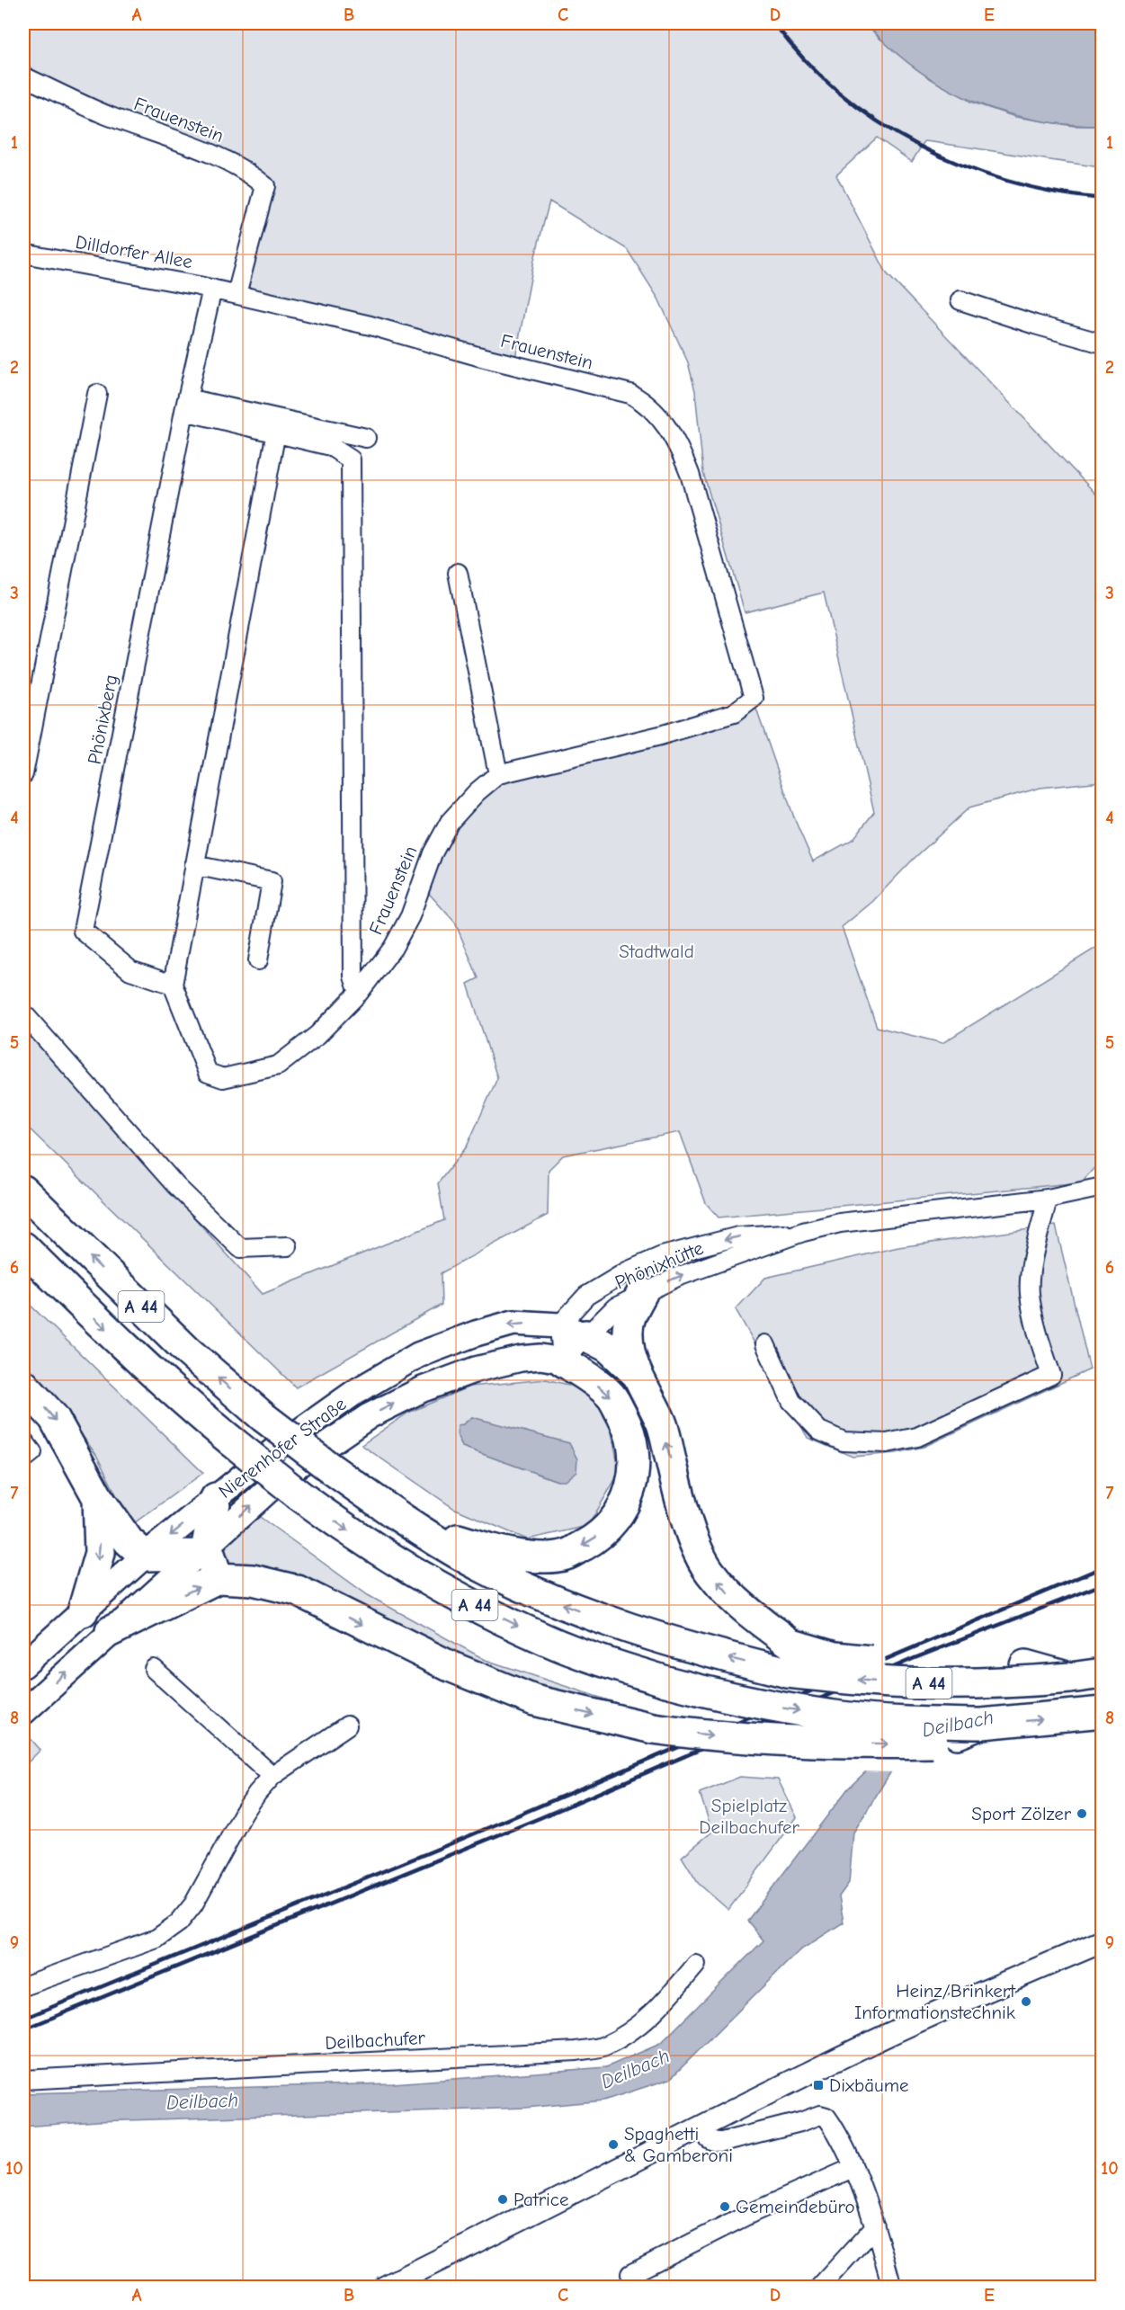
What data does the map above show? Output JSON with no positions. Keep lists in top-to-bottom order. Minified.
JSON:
{"streets":{"highway":["A 44"],"main road":["Nierenhofer Straße"],"street":["Frauenstein","Dilldorfer Allee","Phönixberg","Phönixhütte","Deilbachufer"]},"crossings":[["Frauenstein","Dilldorfer Allee"],["Frauenstein","Phönixberg"],["Dilldorfer Allee","Phönixberg"],["Phönixhütte","Nierenhofer Straße"]],"water":["Deilbach"],"parks":["Stadtwald","Spielplatz Deilbachufer"],"places":{"other":["Sport Zölzer","Heinz/Brinkert Informationstechnik","Spaghetti & Gamberoni","Patrice","Gemeindebüro"],"transit":["Dixbäume"]},"grid":{"columns":["A","B","C","D","E"],"rows":["1","2","3","4","5","6","7","8","9","10"]}}
